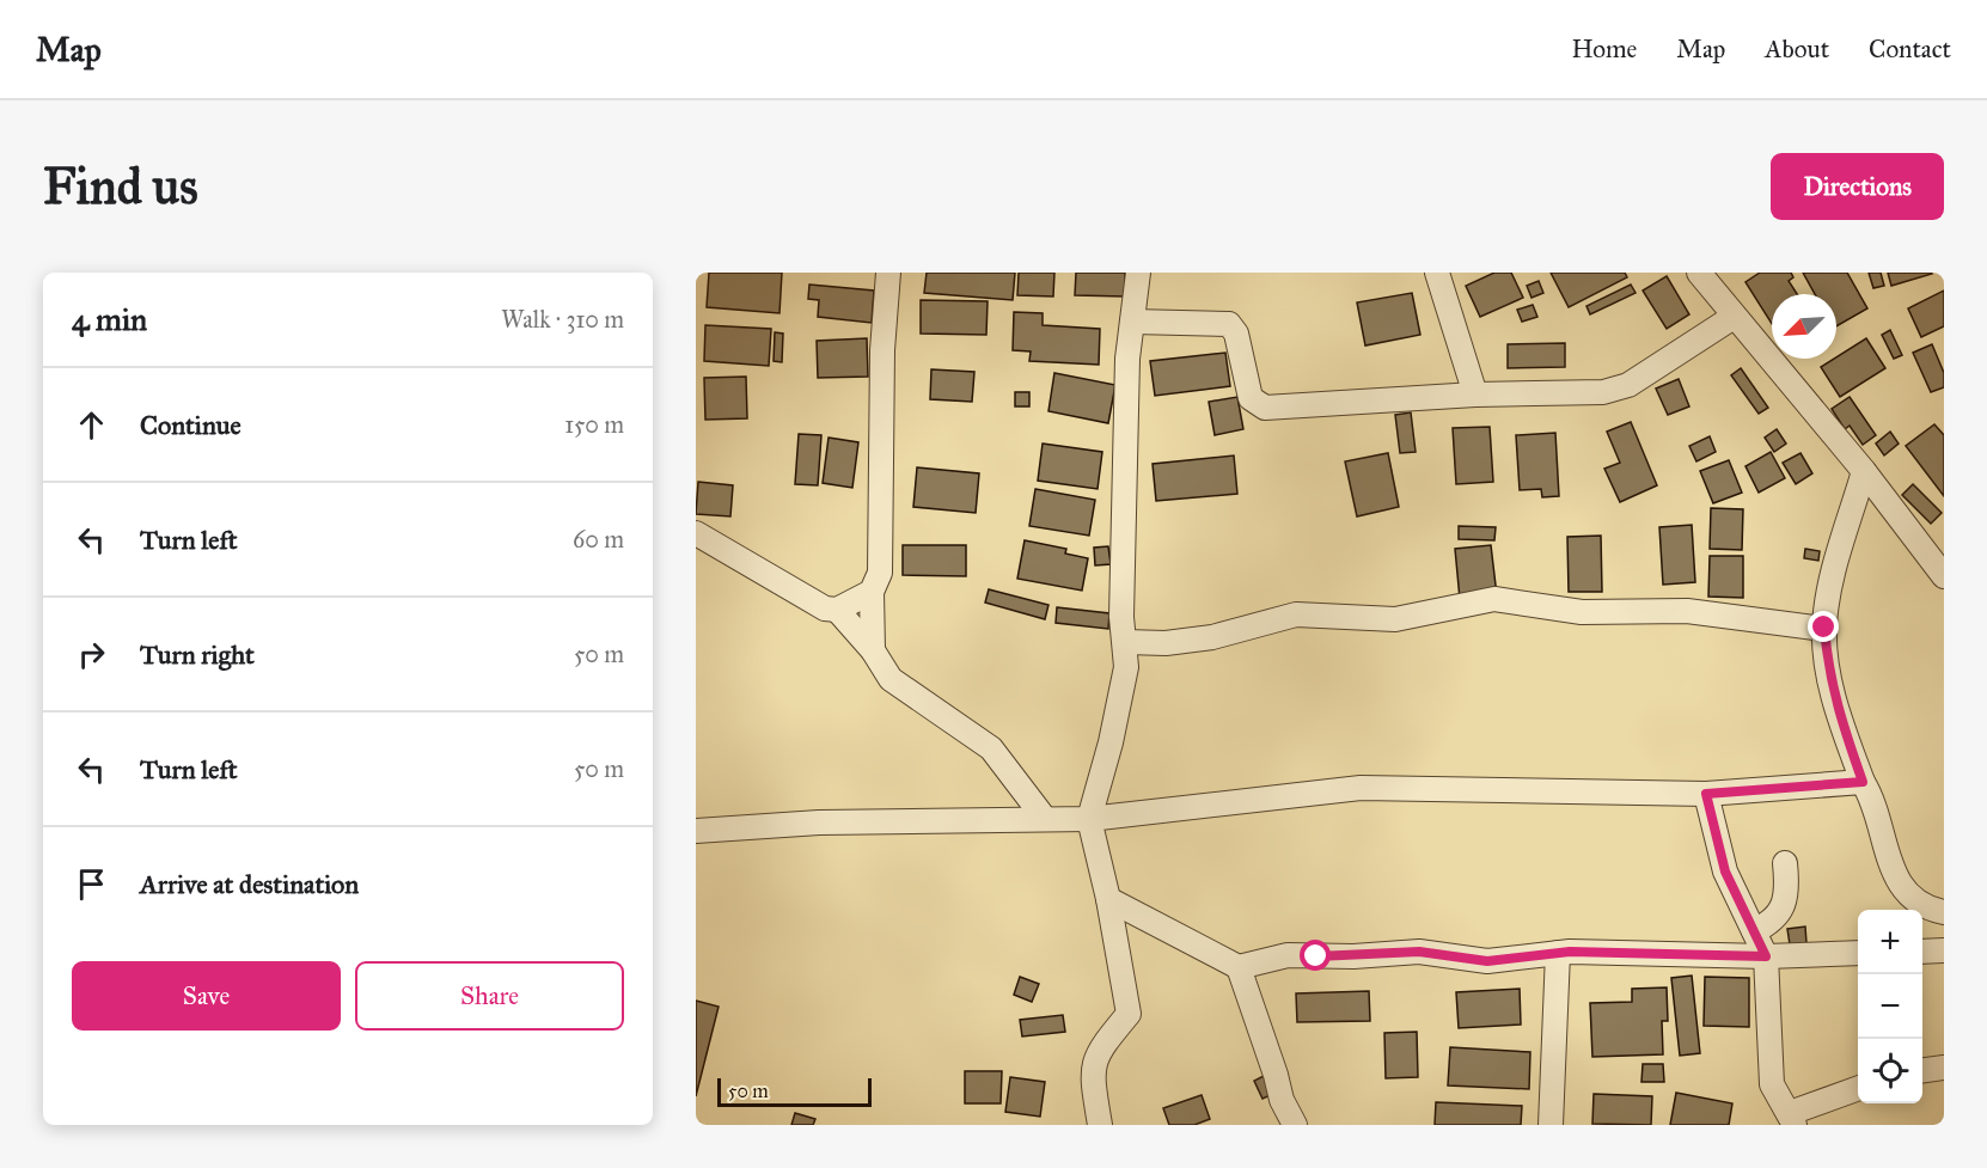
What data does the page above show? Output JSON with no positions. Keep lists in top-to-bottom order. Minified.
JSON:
{"scale_bar":"50 m","north":"bottom left","page":{"header":"Map","nav":["Home","Map","About","Contact"],"buttons":["Directions",["Save","Share"]],"title":"Find us","heading":["4 min","Walk · 310 m"],"list":[["Continue","150 m"],["Turn left","60 m"],["Turn right","50 m"],["Turn left","50 m"],"Arrive at destination"],"map_buttons":["+","−"],"scale":"50 m"}}
